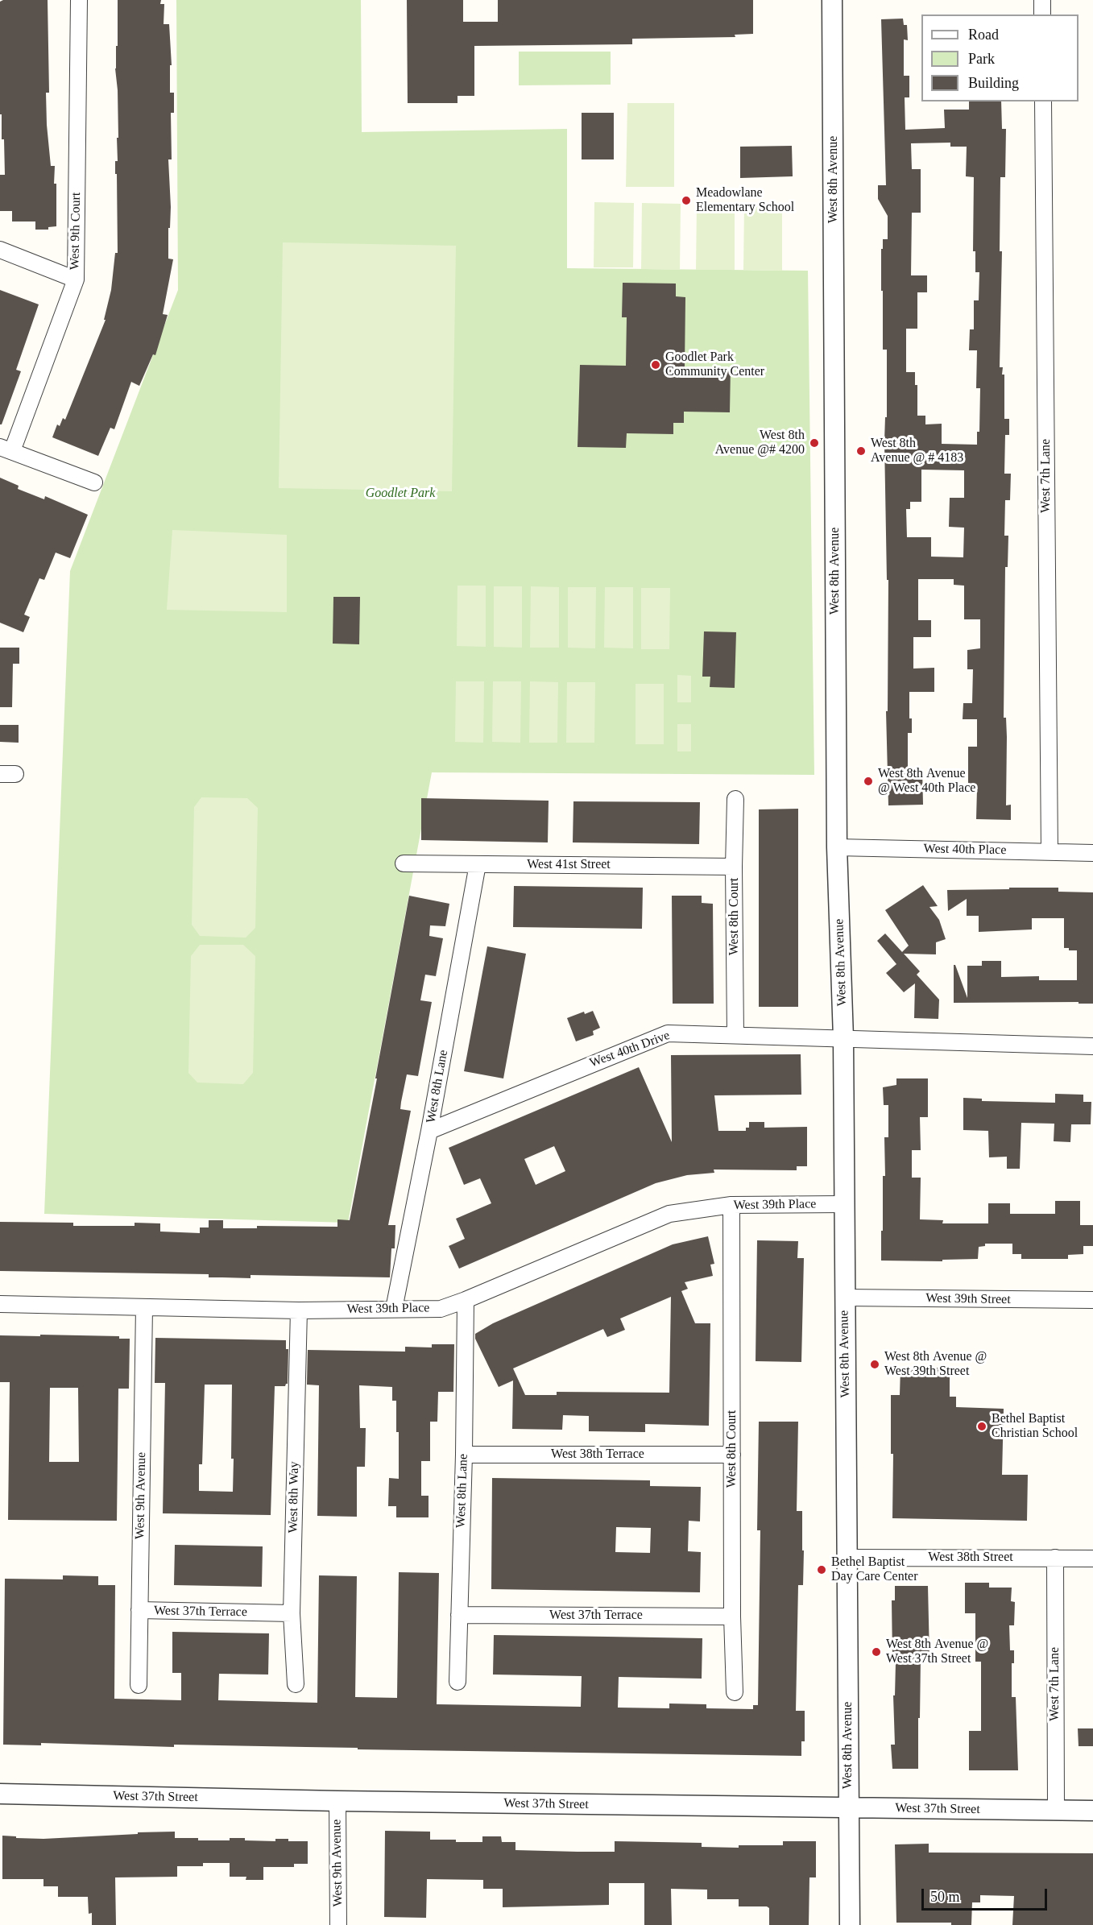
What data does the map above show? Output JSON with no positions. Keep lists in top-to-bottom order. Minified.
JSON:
{"streets":{"street":["West 8th Avenue","West 9th Court","West 7th Lane","West 40th Place","West 41st Street","West 8th Court","West 40th Drive","West 8th Lane","West 39th Place","West 39th Street","West 38th Terrace","West 9th Avenue","West 8th Way","West 38th Street","West 37th Terrace","West 37th Street"]},"crossings":[["West 8th Avenue","West 40th Place"],["West 8th Avenue","West 40th Drive"],["West 8th Avenue","West 39th Place"],["West 8th Avenue","West 39th Street"],["West 8th Avenue","West 38th Street"],["West 8th Avenue","West 37th Street"],["West 7th Lane","West 40th Place"],["West 7th Lane","West 38th Street"],["West 7th Lane","West 37th Street"],["West 41st Street","West 8th Court"],["West 41st Street","West 8th Lane"],["West 8th Court","West 40th Drive"],["West 8th Court","West 39th Place"],["West 8th Court","West 38th Terrace"],["West 8th Court","West 37th Terrace"],["West 40th Drive","West 8th Lane"],["West 8th Lane","West 39th Place"],["West 8th Lane","West 38th Terrace"],["West 8th Lane","West 37th Terrace"],["West 39th Place","West 9th Avenue"],["West 39th Place","West 8th Way"],["West 9th Avenue","West 37th Terrace"],["West 9th Avenue","West 37th Street"],["West 8th Way","West 37th Terrace"]],"parks":["Goodlet Park"],"places":["Meadowlane Elementary School","Goodlet Park Community Center","West 8th Avenue @# 4200","West 8th Avenue @ # 4183","West 8th Avenue @ West 40th Place","West 8th Avenue @ West 39th Street","Bethel Baptist Christian School","Bethel Baptist Day Care Center","West 8th Avenue @ West 37th Street"],"legend":["Road","Park","Building"],"scale_bar":"50 m"}
